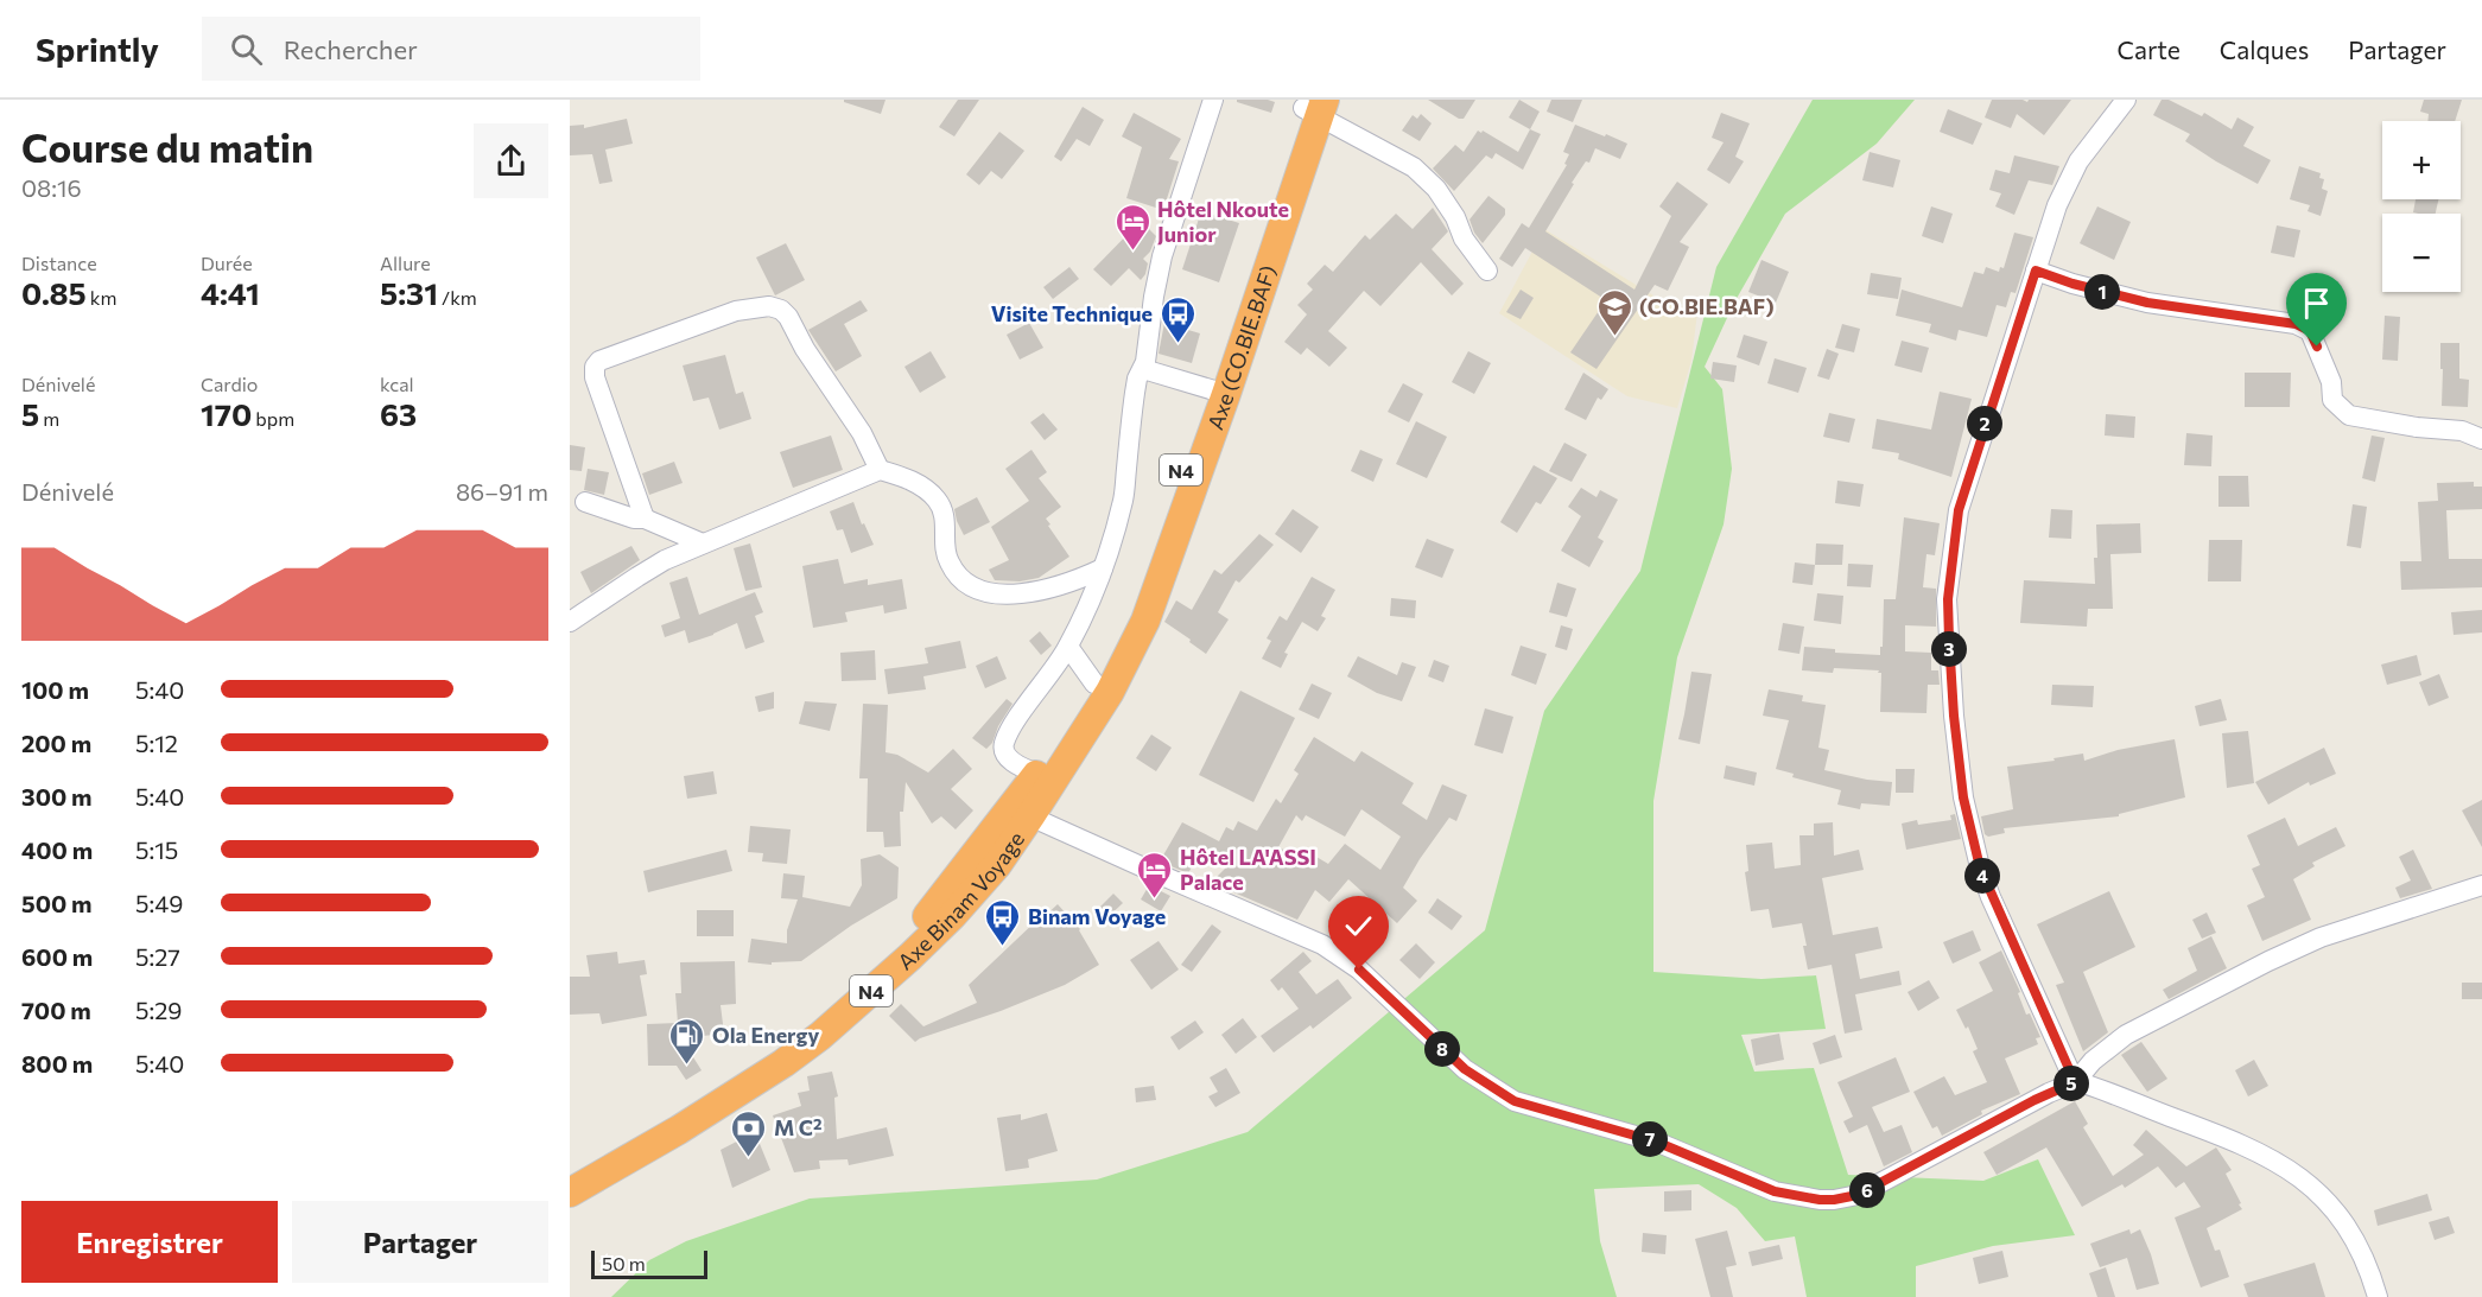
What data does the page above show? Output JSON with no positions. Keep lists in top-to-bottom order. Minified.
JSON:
{"streets":{"highway":["Axe (CO.BIE.BAF)","N4","Axe Binam Voyage"]},"crossings":[["Axe (CO.BIE.BAF)","Axe Binam Voyage"],["N4","Axe Binam Voyage"]],"places":{"hotel":["Hôtel Nkoute Junior","Hôtel LA'ASSI Palace"],"school or university":["(CO.BIE.BAF)"],"bus stop":["Visite Technique","Binam Voyage"],"fuel station":["Ola Energy"],"bank":["M C²"]},"scale_bar":"50 m","page":{"header":"Sprintly","search":"Rechercher","nav":["Carte","Calques","Partager"],"heading":["Course du matin","08:16"],"map_buttons":["+","−"],"stats":[["Distance","0.85 km"],["Durée","4:41"],["Allure","5:31 /km"],["Dénivelé","5 m"],["Cardio","170 bpm"],["kcal","63"]],"pins":["1","2","3","4","8","5","7","6"],"chart":["Dénivelé","86–91 m"],"list":[{"name":"100 m","note":"5:40"},{"name":"200 m","note":"5:12"},{"name":"300 m","note":"5:40"},{"name":"400 m","note":"5:15"},{"name":"500 m","note":"5:49"},{"name":"600 m","note":"5:27"},{"name":"700 m","note":"5:29"},{"name":"800 m","note":"5:40"}],"buttons":["Enregistrer","Partager"],"scale":"50 m"}}
